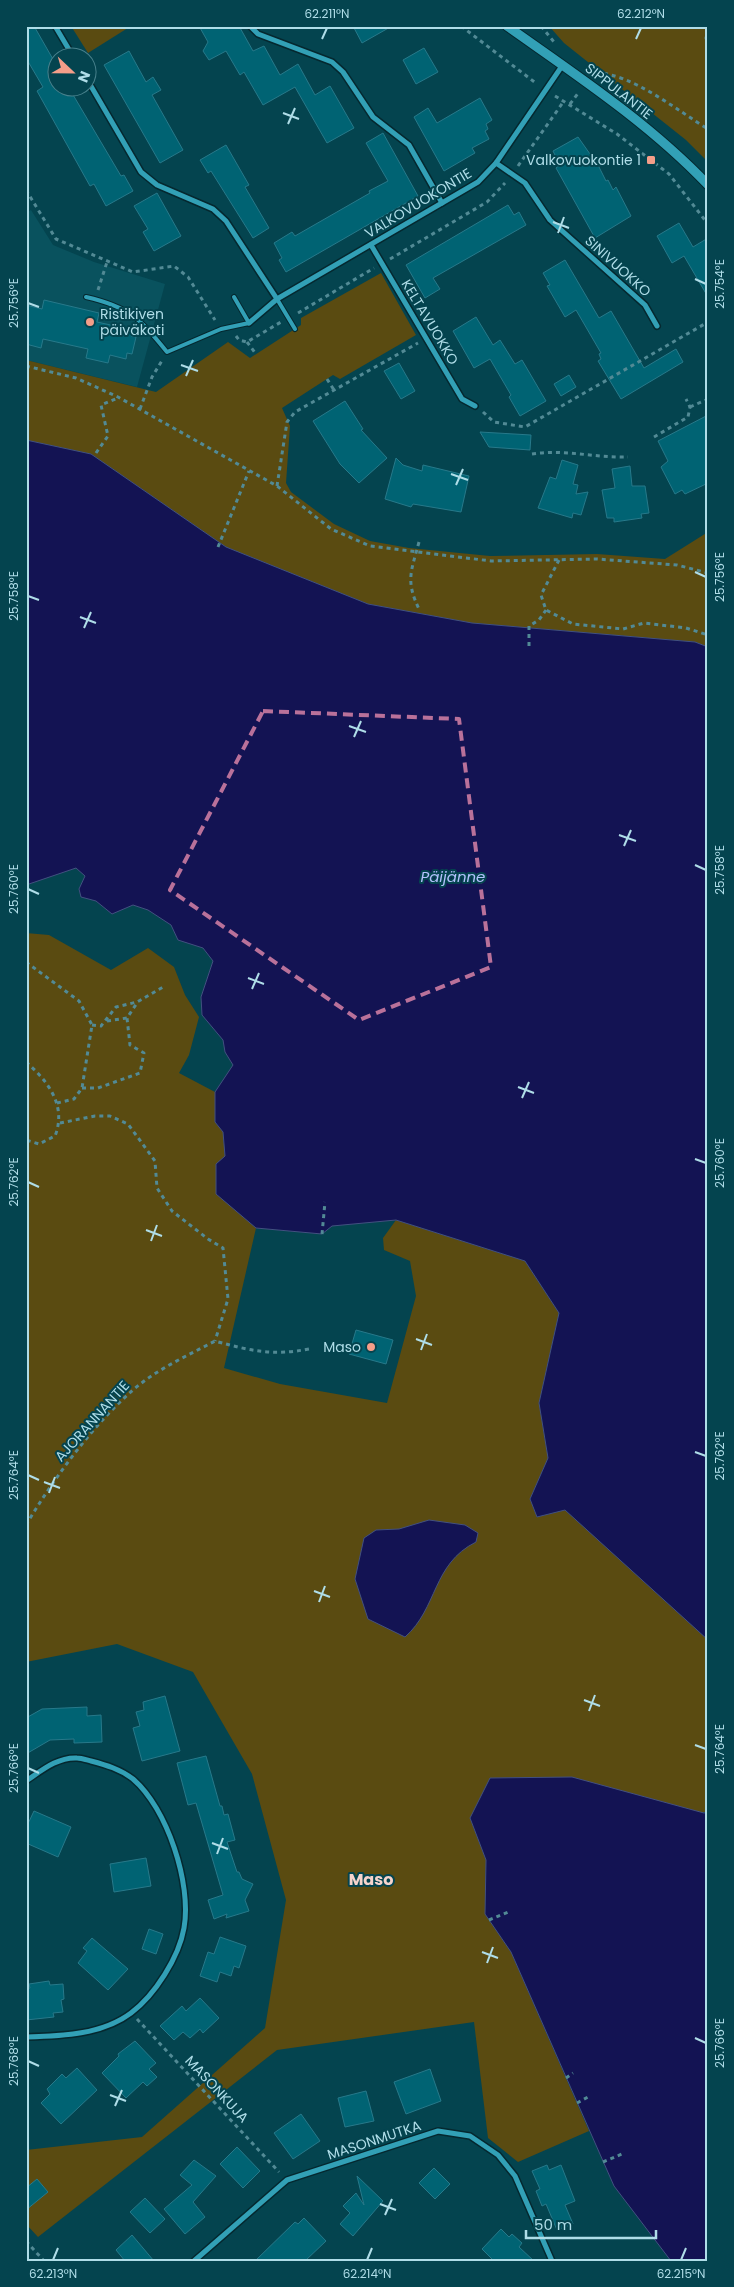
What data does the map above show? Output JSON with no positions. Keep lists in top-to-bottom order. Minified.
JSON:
{"streets":{"street":["SIPPULANTIE","VALKOVUOKONTIE","SINIVUOKKO","KELTAVUOKKO","MASONMUTKA"],"path":["AJORANNANTIE","MASONKUJA"]},"crossings":[["SIPPULANTIE","VALKOVUOKONTIE"],["VALKOVUOKONTIE","SINIVUOKKO"],["VALKOVUOKONTIE","KELTAVUOKKO"],["MASONKUJA","MASONMUTKA"]],"districts":["Maso"],"water":["Päijänne"],"places":{"transit":["Valkovuokontie 1"],"other":["Ristikiven päiväkoti","Maso"]},"scale_bar":"50 m","north":"right","coordinates":["62.211°N","62.212°N","25.754°E","25.756°E","25.758°E","25.760°E","25.762°E","25.764°E","25.766°E","25.768°E","62.213°N","62.214°N","62.215°N"]}
